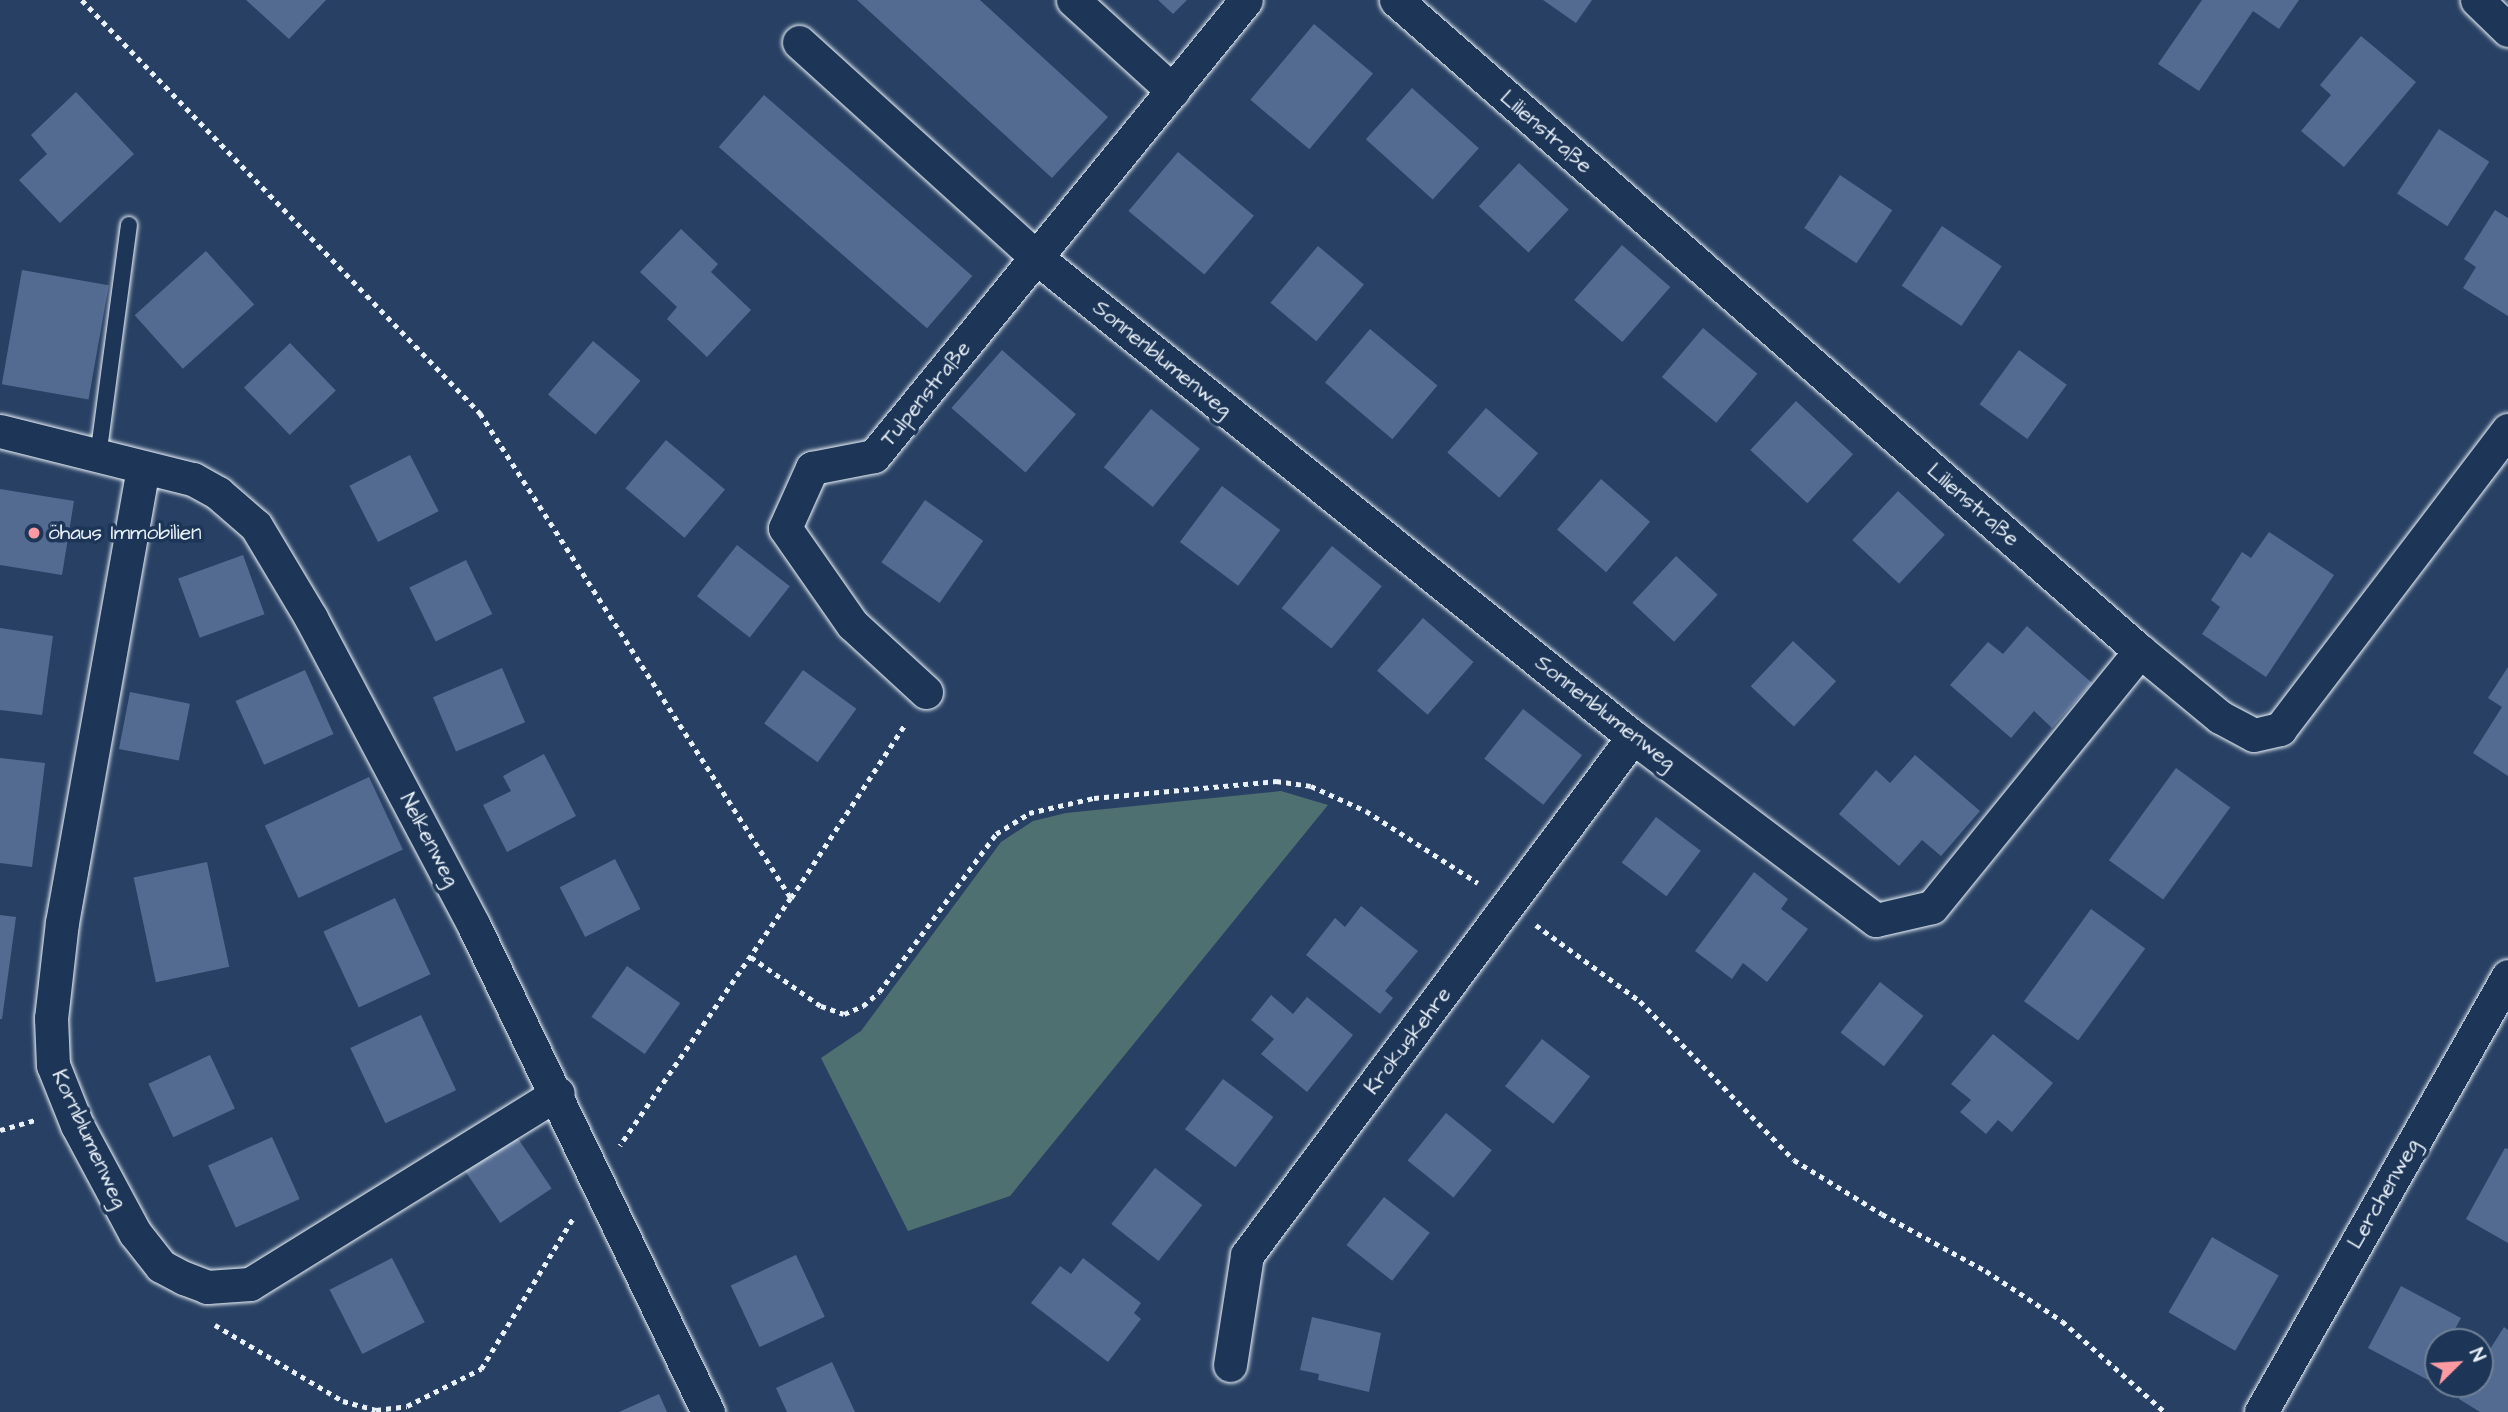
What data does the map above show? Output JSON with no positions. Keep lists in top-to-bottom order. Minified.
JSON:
{"streets":{"street":["Lilienstraße","Sonnenblumenweg","Tulpenstraße","Nelkenweg","Krokuskehre","Kornblumenweg","Lerchenweg"]},"crossings":[["Lilienstraße","Sonnenblumenweg"],["Sonnenblumenweg","Tulpenstraße"],["Sonnenblumenweg","Krokuskehre"],["Nelkenweg","Kornblumenweg"]],"places":["öhaus Immobilien"],"north":"top right"}
